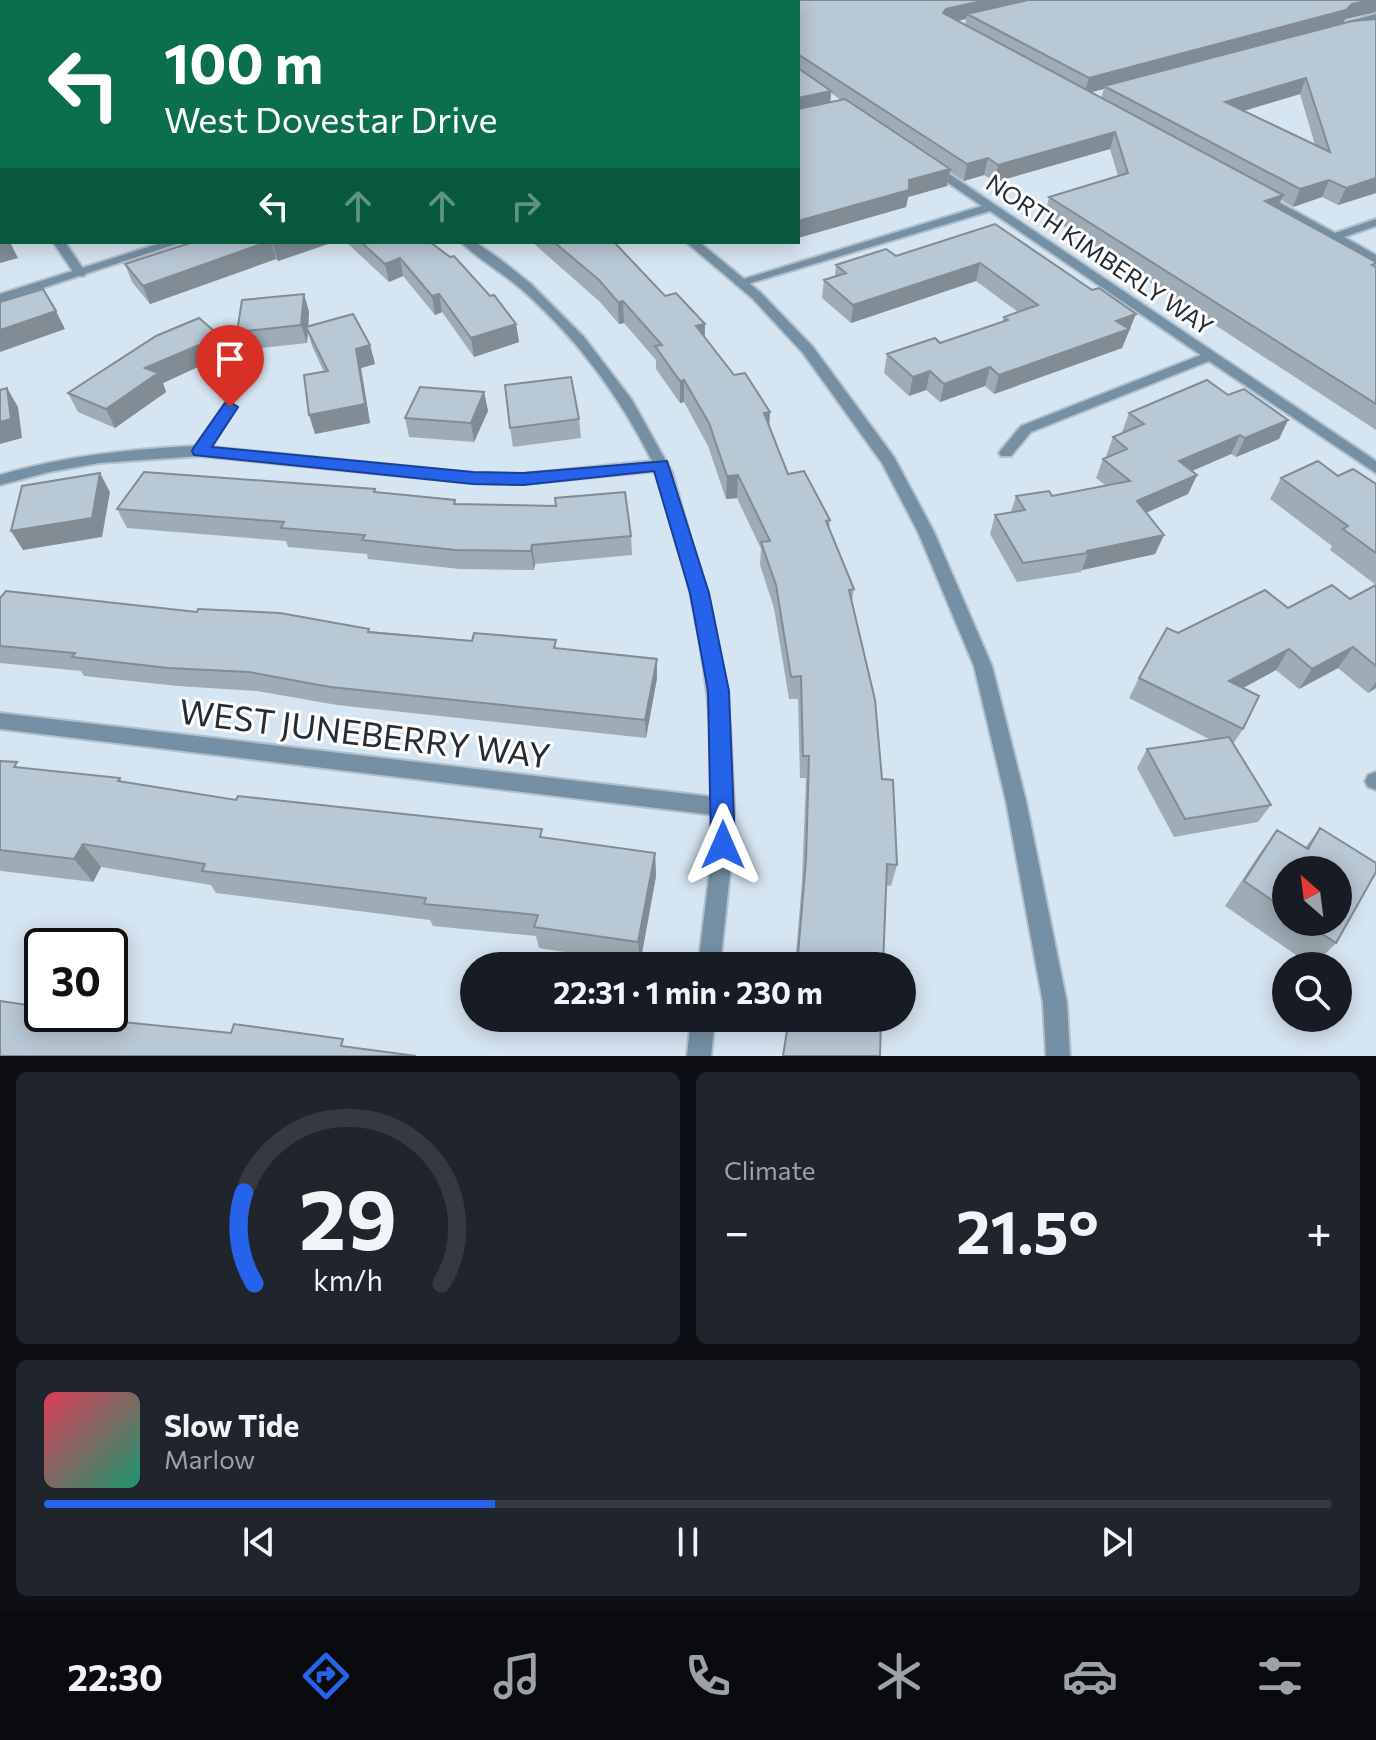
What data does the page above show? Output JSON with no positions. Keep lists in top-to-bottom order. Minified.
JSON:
{"streets":{"street":["NORTH KIMBERLY WAY","WEST JUNEBERRY WAY"]},"north":"top left","page":{"turn":["100 m","West Dovestar Drive"],"limit":"30","trip":"22:31 · 1 min · 230 m","tile":"Climate","heat":["−","21.5°","+"],"song":["Slow Tide","Marlow"],"tabs":"22:30","gauge":["29","km/h"]}}
